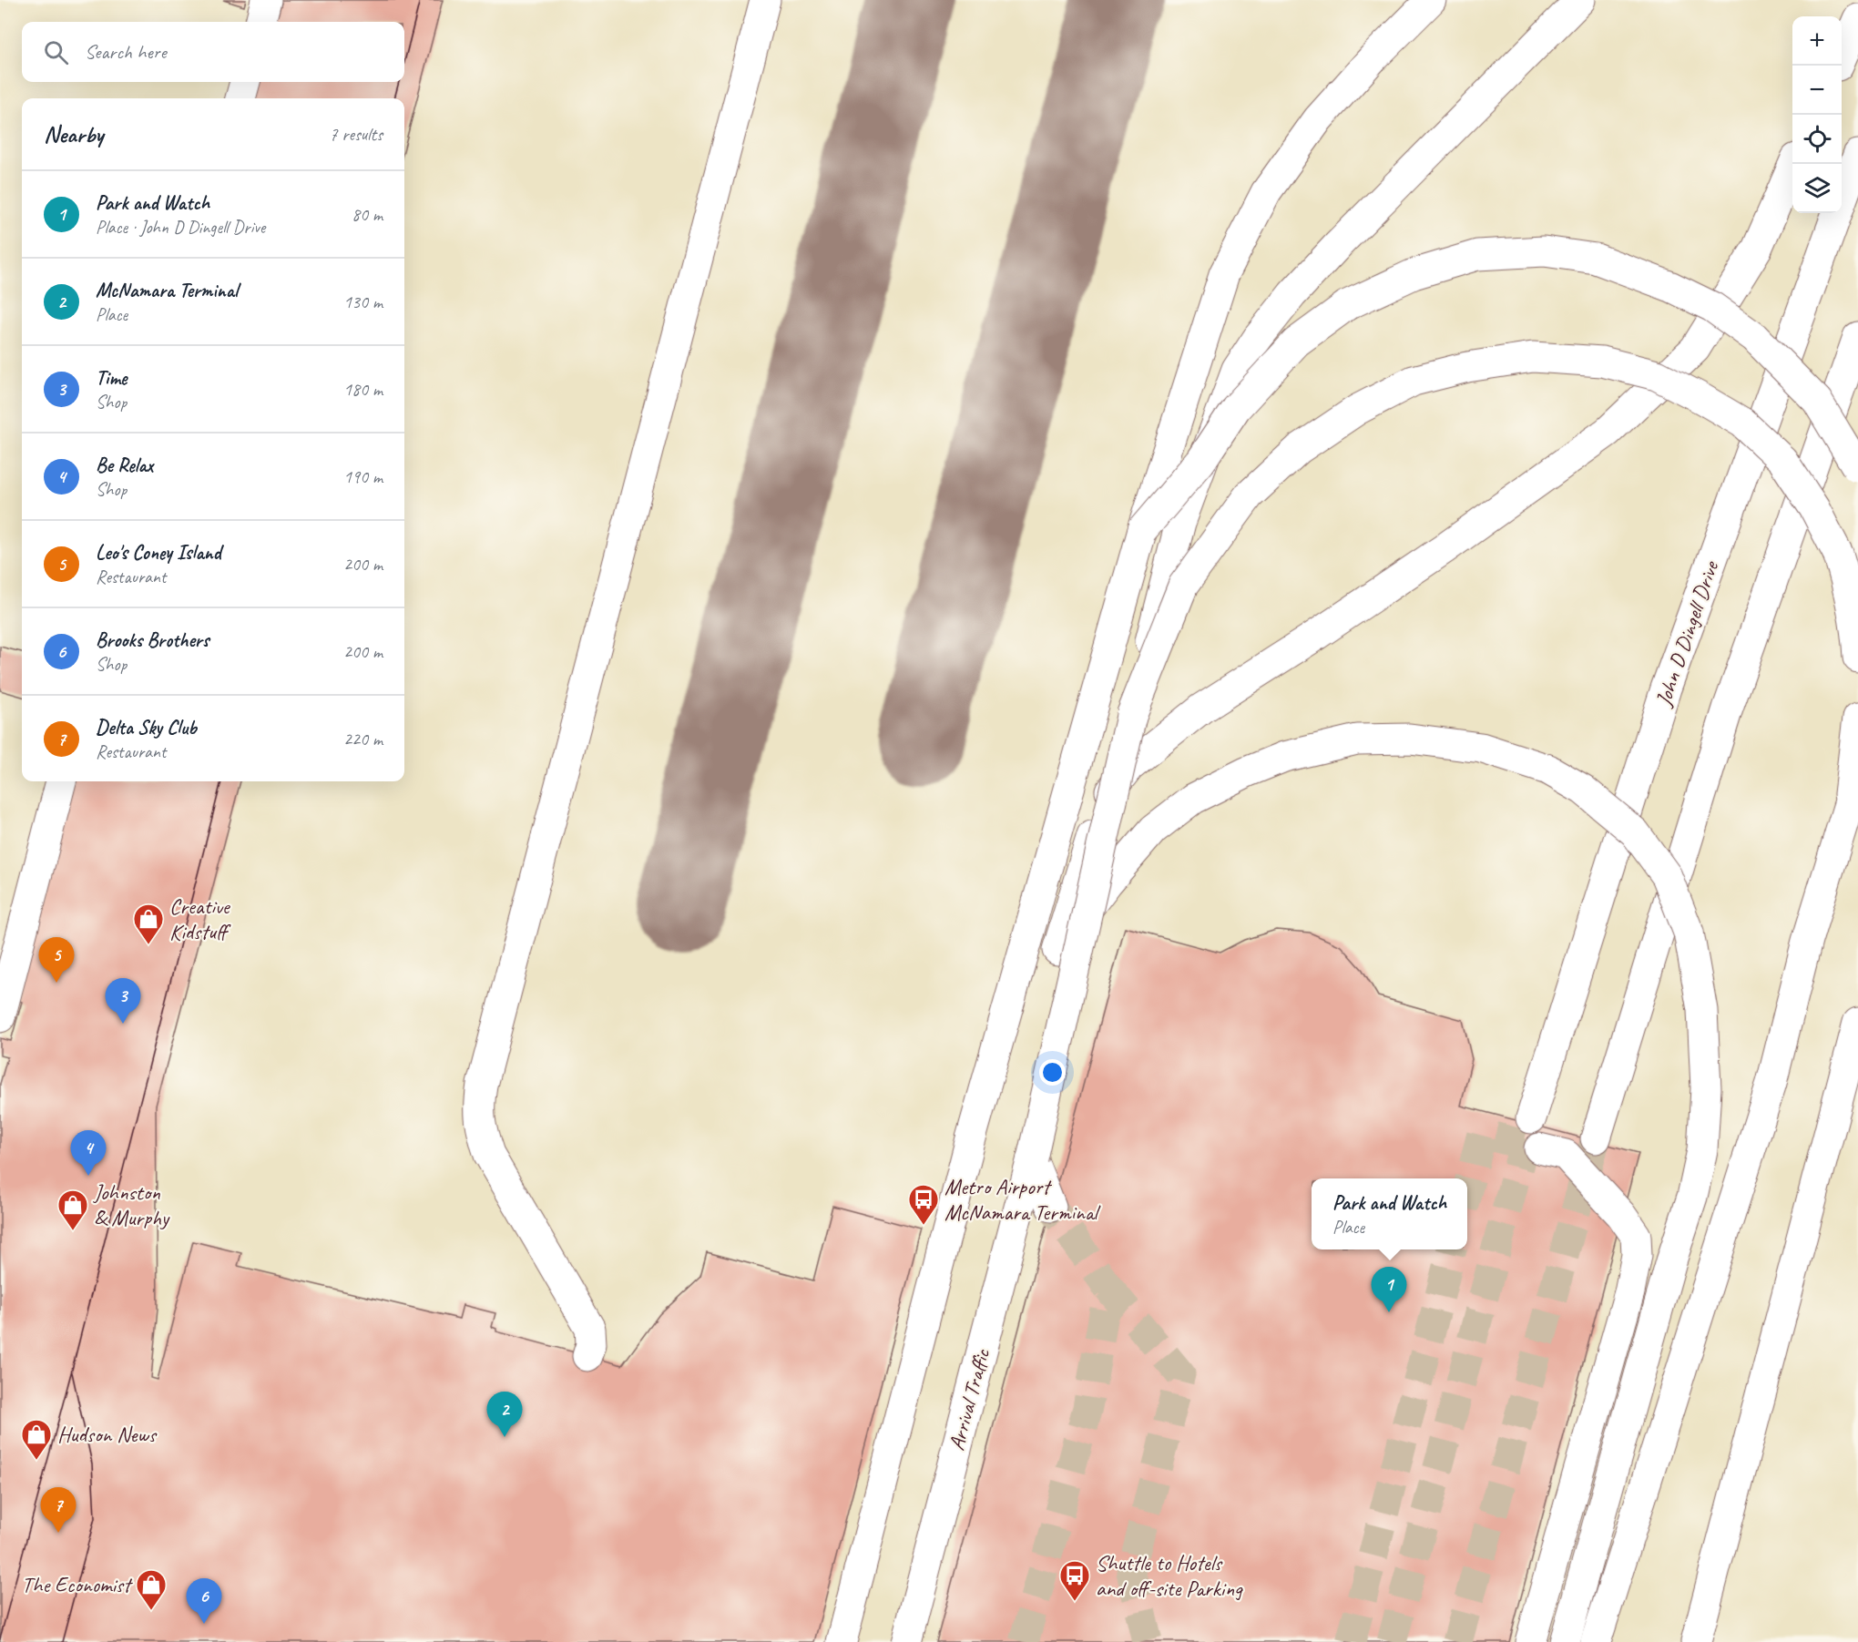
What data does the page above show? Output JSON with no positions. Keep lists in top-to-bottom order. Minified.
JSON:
{"streets":{"main road":["John D Dingell Drive","Arrival Traffic"]},"places":{"shop":["Creative Kidstuff","Johnston & Murphy","Hudson News","The Economist"],"bus stop":["Metro Airport McNamara Terminal","Shuttle to Hotels and off-site Parking"]},"page":{"map_buttons":["+","−"],"search":"Search here","heading":["Nearby","7 results"],"list":[{"mark":"1","name":"Park and Watch","note":"Place · John D Dingell Drive","value":"80 m"},{"mark":"2","name":"McNamara Terminal","note":"Place","value":"130 m"},{"mark":"3","name":"Time","note":"Shop","value":"180 m"},{"mark":"4","name":"Be Relax","note":"Shop","value":"190 m"},{"mark":"5","name":"Leo's Coney Island","note":"Restaurant","value":"200 m"},{"mark":"6","name":"Brooks Brothers","note":"Shop","value":"200 m"},{"mark":"7","name":"Delta Sky Club","note":"Restaurant","value":"220 m"}],"pins":["5","3","4","1","2","7","6"],"popup":["Park and Watch","Place"]}}
